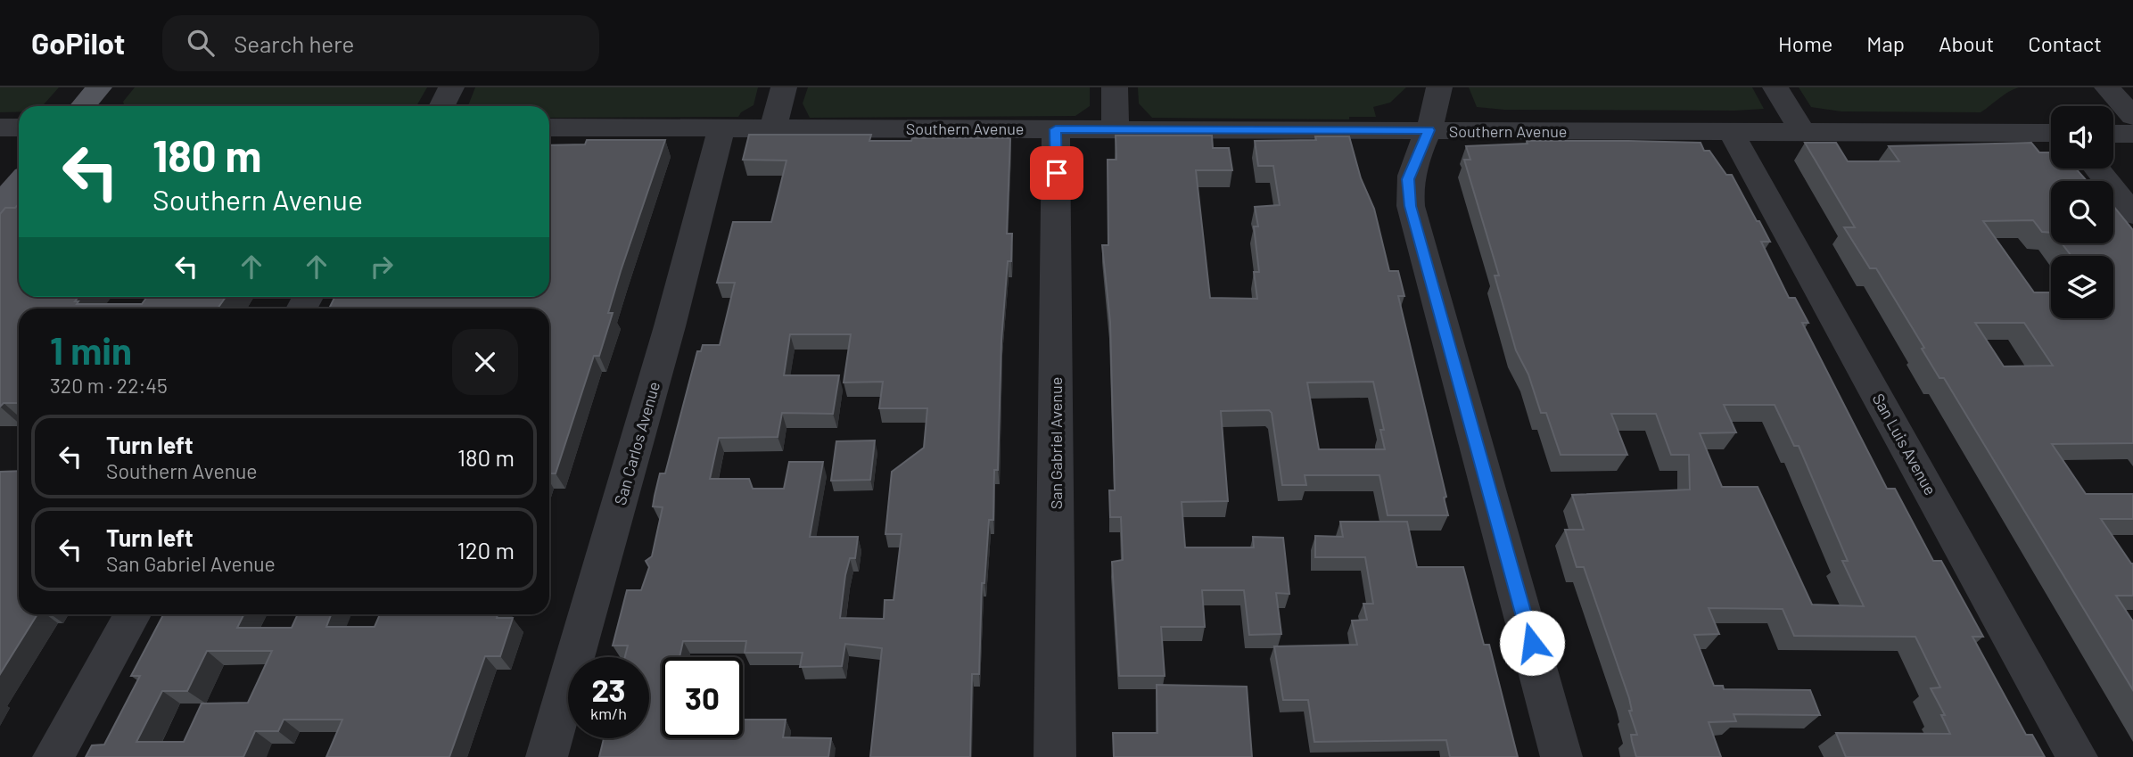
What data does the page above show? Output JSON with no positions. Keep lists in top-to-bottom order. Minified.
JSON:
{"streets":{"street":["Southern Avenue","San Carlos Avenue","San Gabriel Avenue","San Luis Avenue"]},"crossings":[["Southern Avenue","San Carlos Avenue"],["Southern Avenue","San Gabriel Avenue"],["Southern Avenue","San Luis Avenue"]],"page":{"header":"GoPilot","search":"Search here","nav":["Home","Map","About","Contact"],"turn":["180 m","Southern Avenue"],"heading":["1 min","320 m · 22:45"],"list":[{"name":"Turn left","note":"Southern Avenue","value":"180 m"},{"name":"Turn left","note":"San Gabriel Avenue","value":"120 m"}],"speed":"23 km/h","limit":"30"}}
